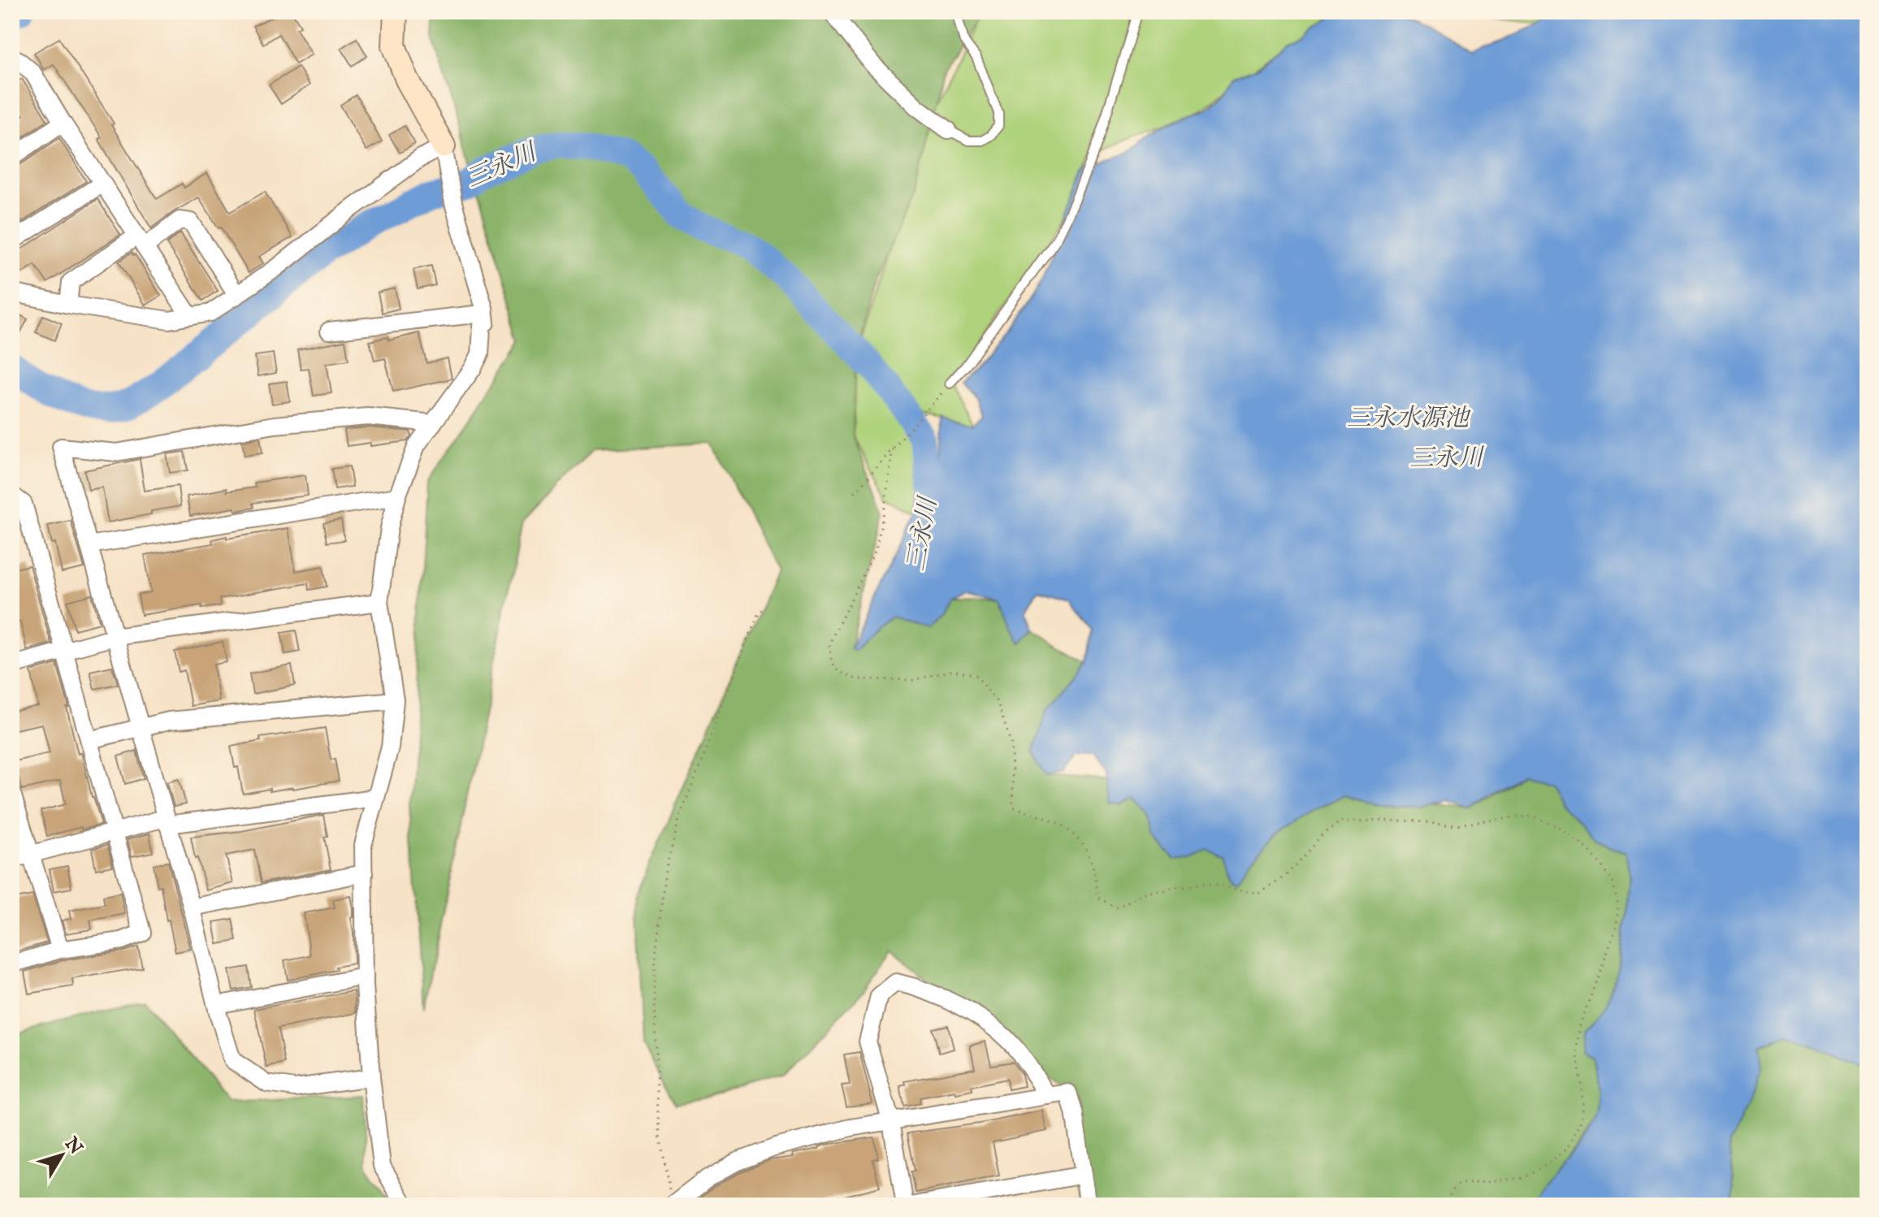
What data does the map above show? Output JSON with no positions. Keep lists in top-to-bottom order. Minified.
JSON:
{"water":["三永川","三永水源池"],"north":"top right"}
